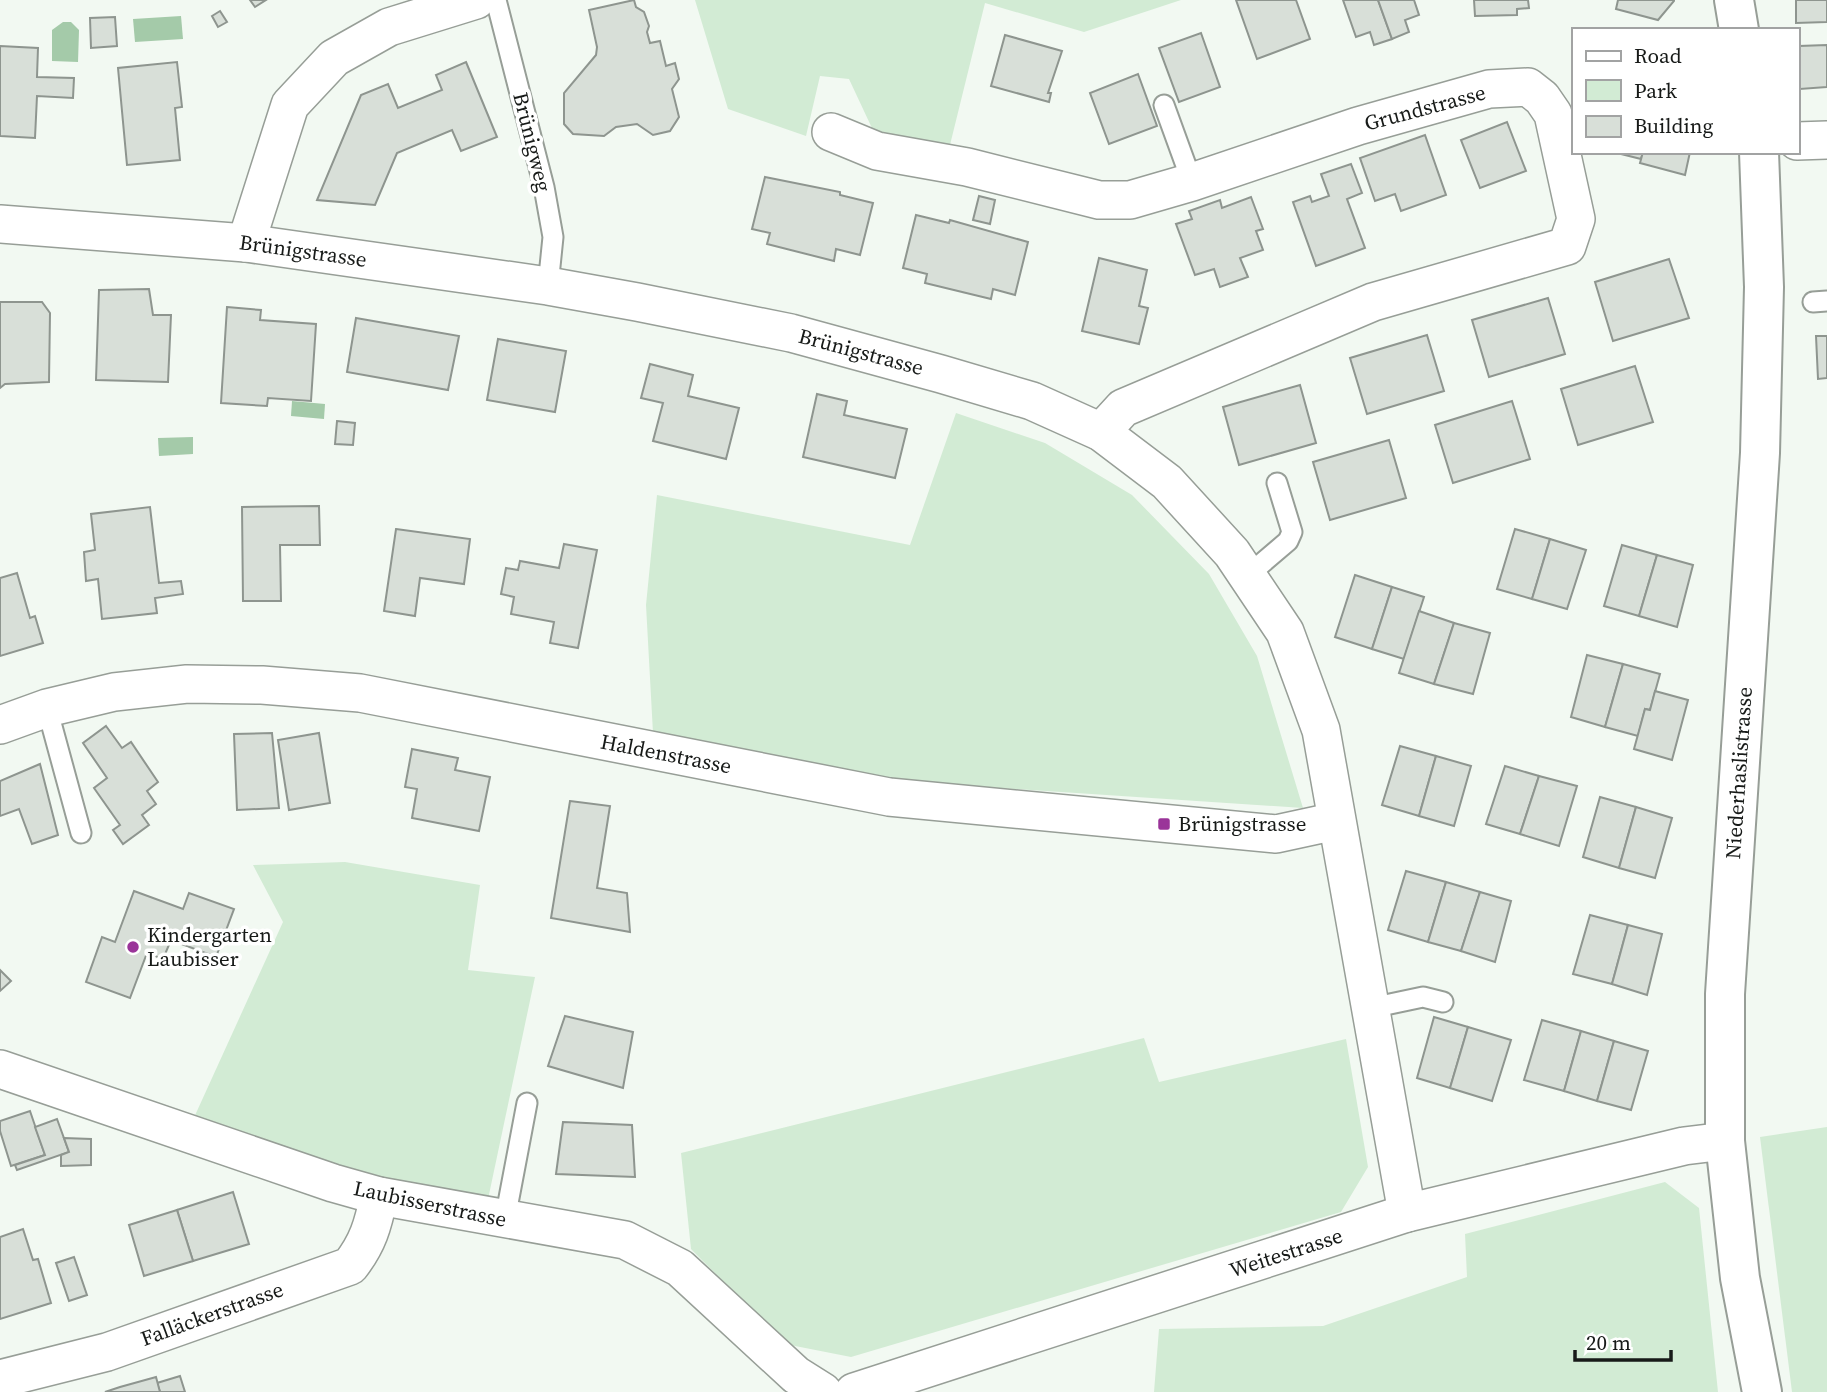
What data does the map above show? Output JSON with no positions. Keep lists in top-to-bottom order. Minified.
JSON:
{"streets":{"street":["Grundstrasse","Brünigstrasse","Haldenstrasse","Niederhaslistrasse","Laubisserstrasse","Weitestrasse","Falläckerstrasse"],"lane":["Brünigweg"]},"crossings":[["Grundstrasse","Brünigstrasse"],["Brünigweg","Brünigstrasse"],["Brünigstrasse","Haldenstrasse"],["Brünigstrasse","Weitestrasse"],["Niederhaslistrasse","Weitestrasse"],["Laubisserstrasse","Falläckerstrasse"]],"places":{"transit":["Brünigstrasse"],"other":["Kindergarten Laubisser"]},"legend":["Road","Park","Building"],"scale_bar":"20 m"}
